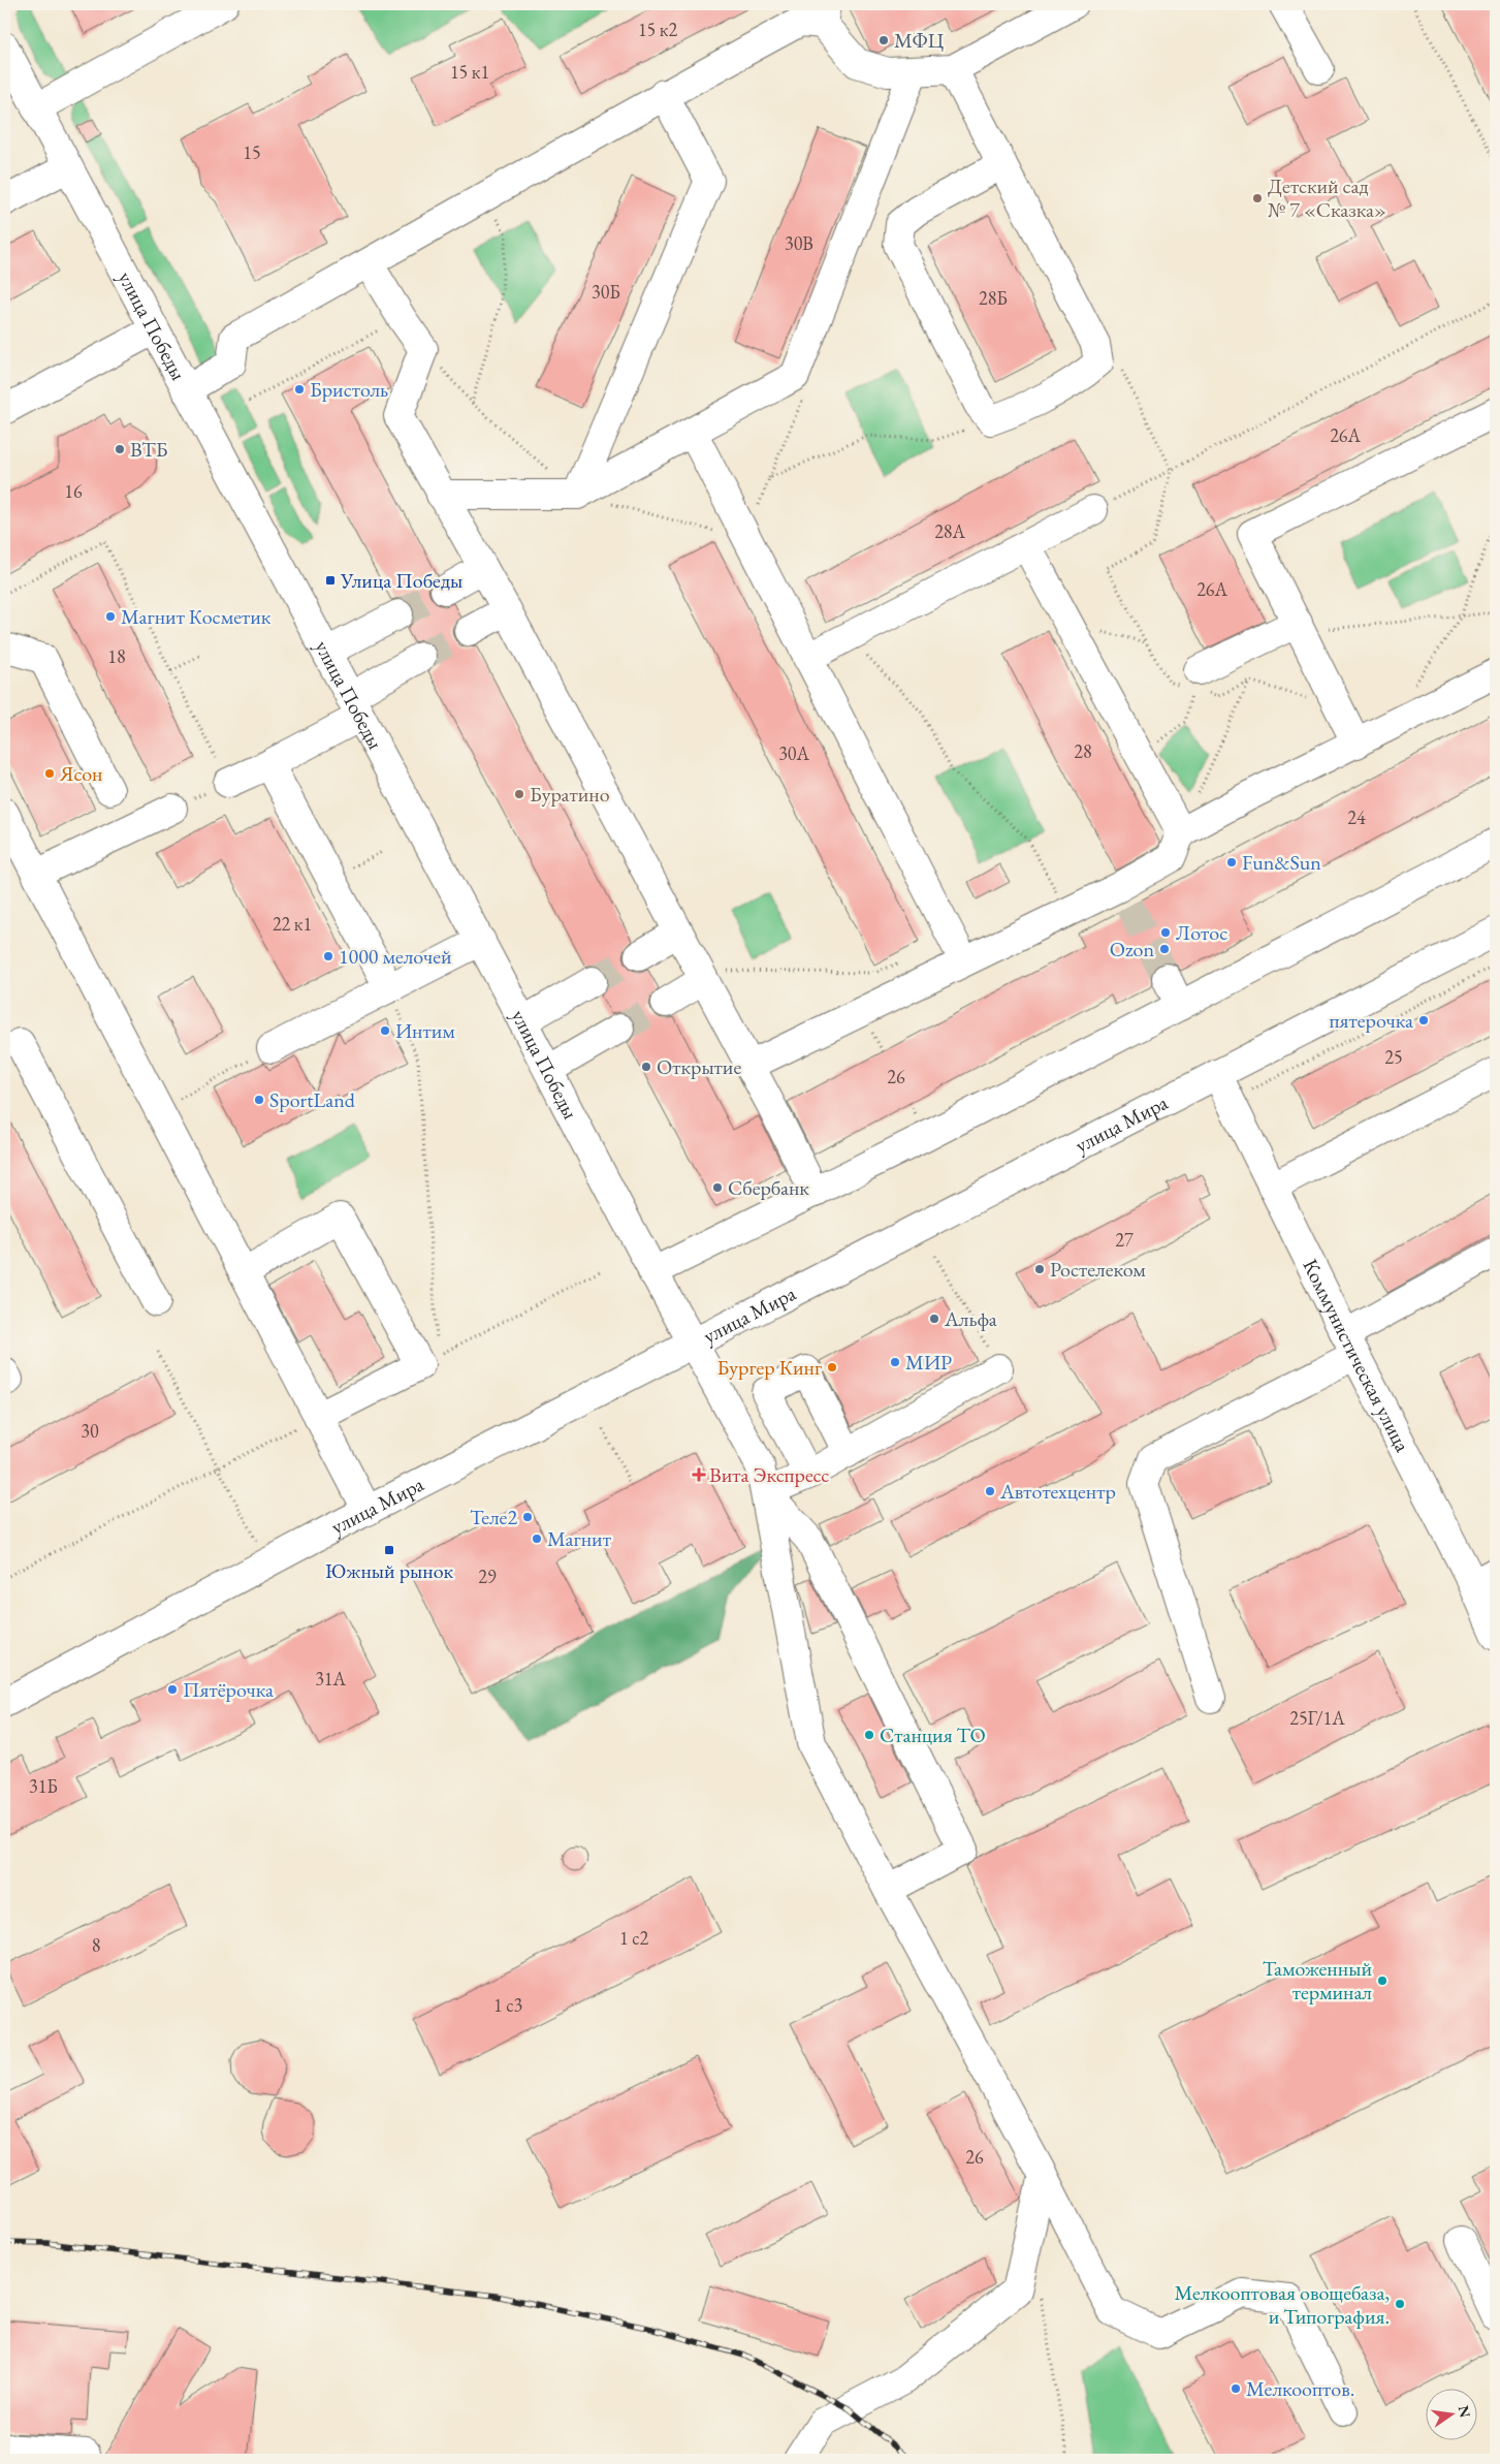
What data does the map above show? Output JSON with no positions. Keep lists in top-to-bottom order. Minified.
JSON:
{"streets":{"main road":["улица Победы","улица Мира","Коммунистическая улица"]},"crossings":[["улица Победы","улица Мира"],["улица Мира","Коммунистическая улица"]],"places":{"other":["МФЦ","Детский сад № 7 «Сказка»","Бристоль","ВТБ","Магнит Косметик","Ясон","Буратино","Fun&Sun","Лотос","Ozon","1000 мелочей","пятерочка","Интим","Открытие","SportLand","Сбербанк","Ростелеком","Альфа","МИР","Бургер Кинг","Автотехцентр","Теле2","Магнит","Пятёрочка","Станция ТО","Таможенный терминал","Мелкооптовая овощебаза, и Типография.","Мелкооптов."],"transit":["Улица Победы","Южный рынок"],"health":["Вита Экспресс"]},"house_numbers":["15 к2","15 к1","15","30В","30Б","28Б","26А","16","28А","26А","18","28","30А","24","22 к1","25","26","27","30","29","31А","25Г/1А","31Б","1 с2","8","1 с3","26"],"north":"right"}
